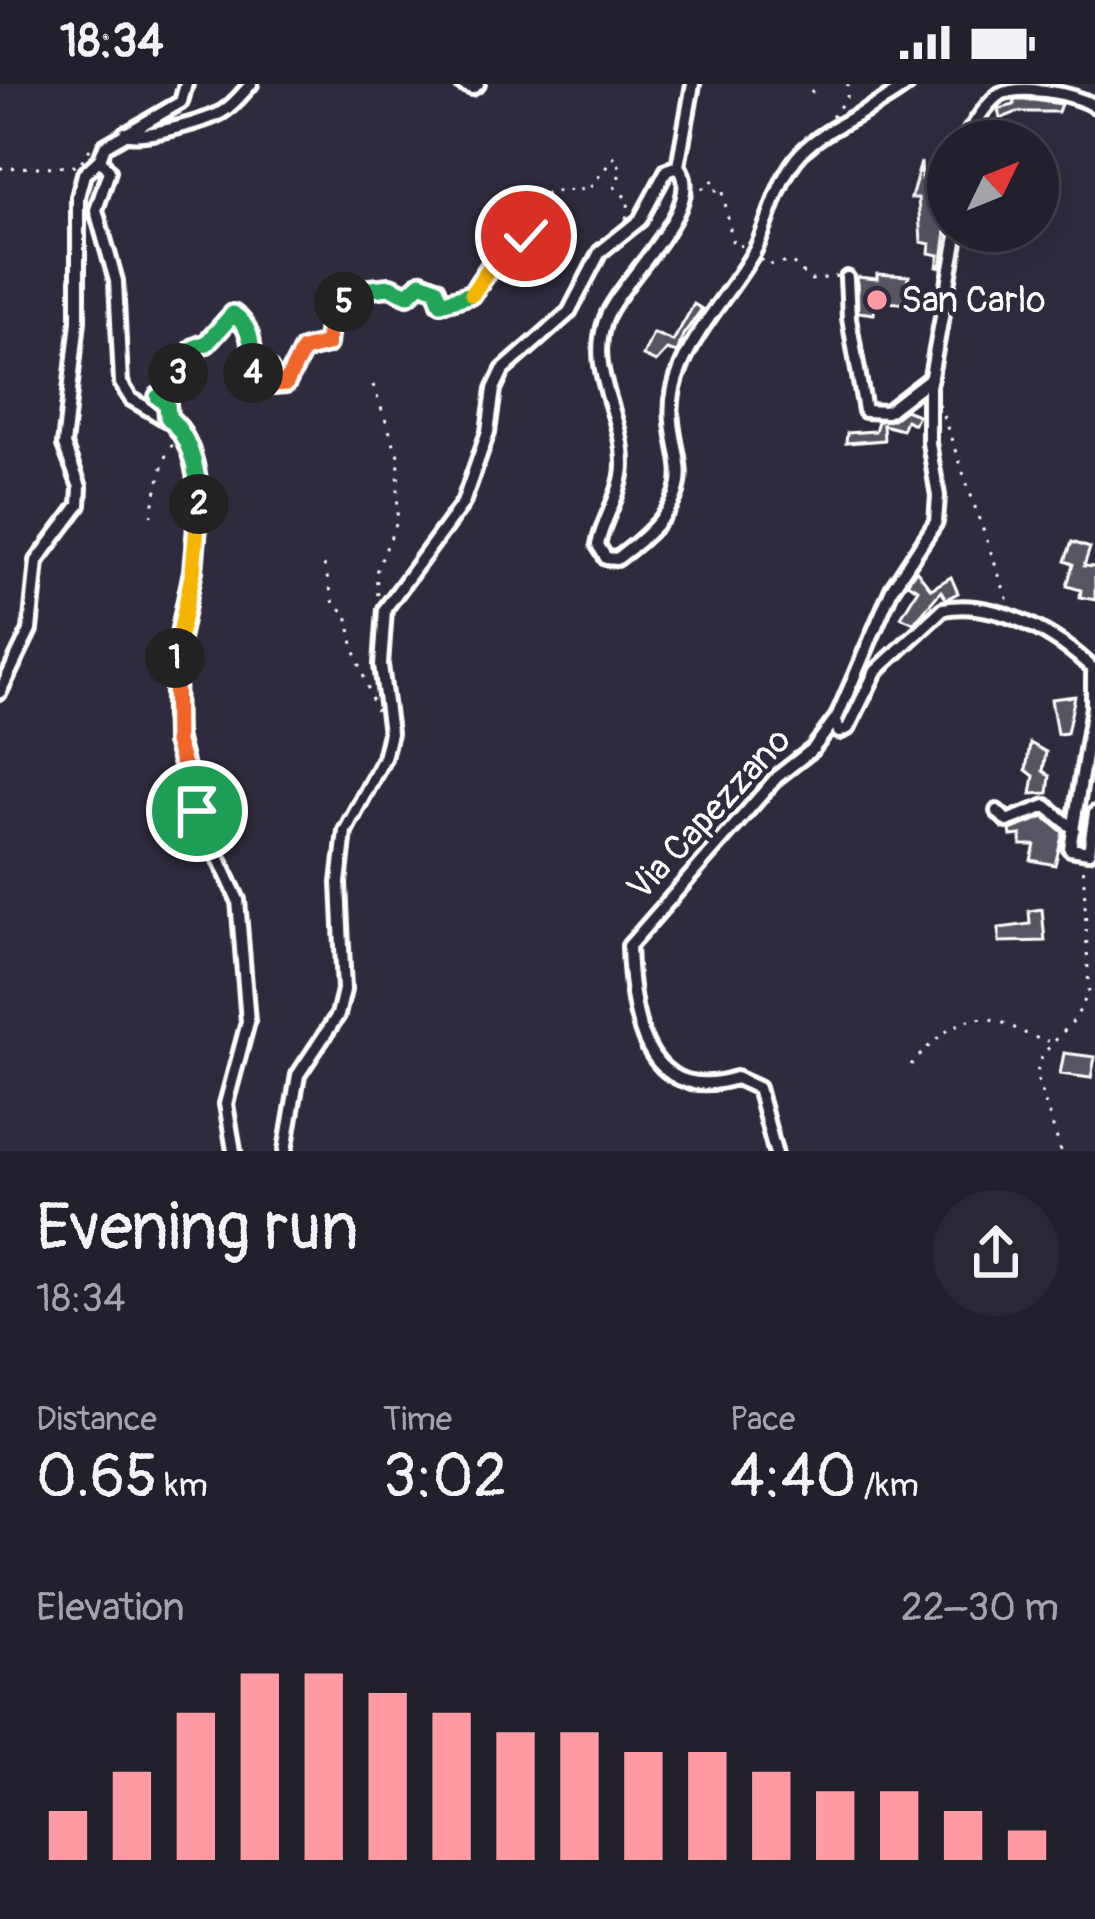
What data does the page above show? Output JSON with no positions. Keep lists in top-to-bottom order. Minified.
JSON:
{"streets":{"street":["Via Capezzano"]},"places":["San Carlo"],"north":"top right","page":{"status":"18:34","pins":["5","3","4","2","1"],"heading":["Evening run","18:34"],"stats":[["Distance","0.65 km"],["Time","3:02"],["Pace","4:40 /km"]],"chart":["Elevation","22–30 m"]}}
